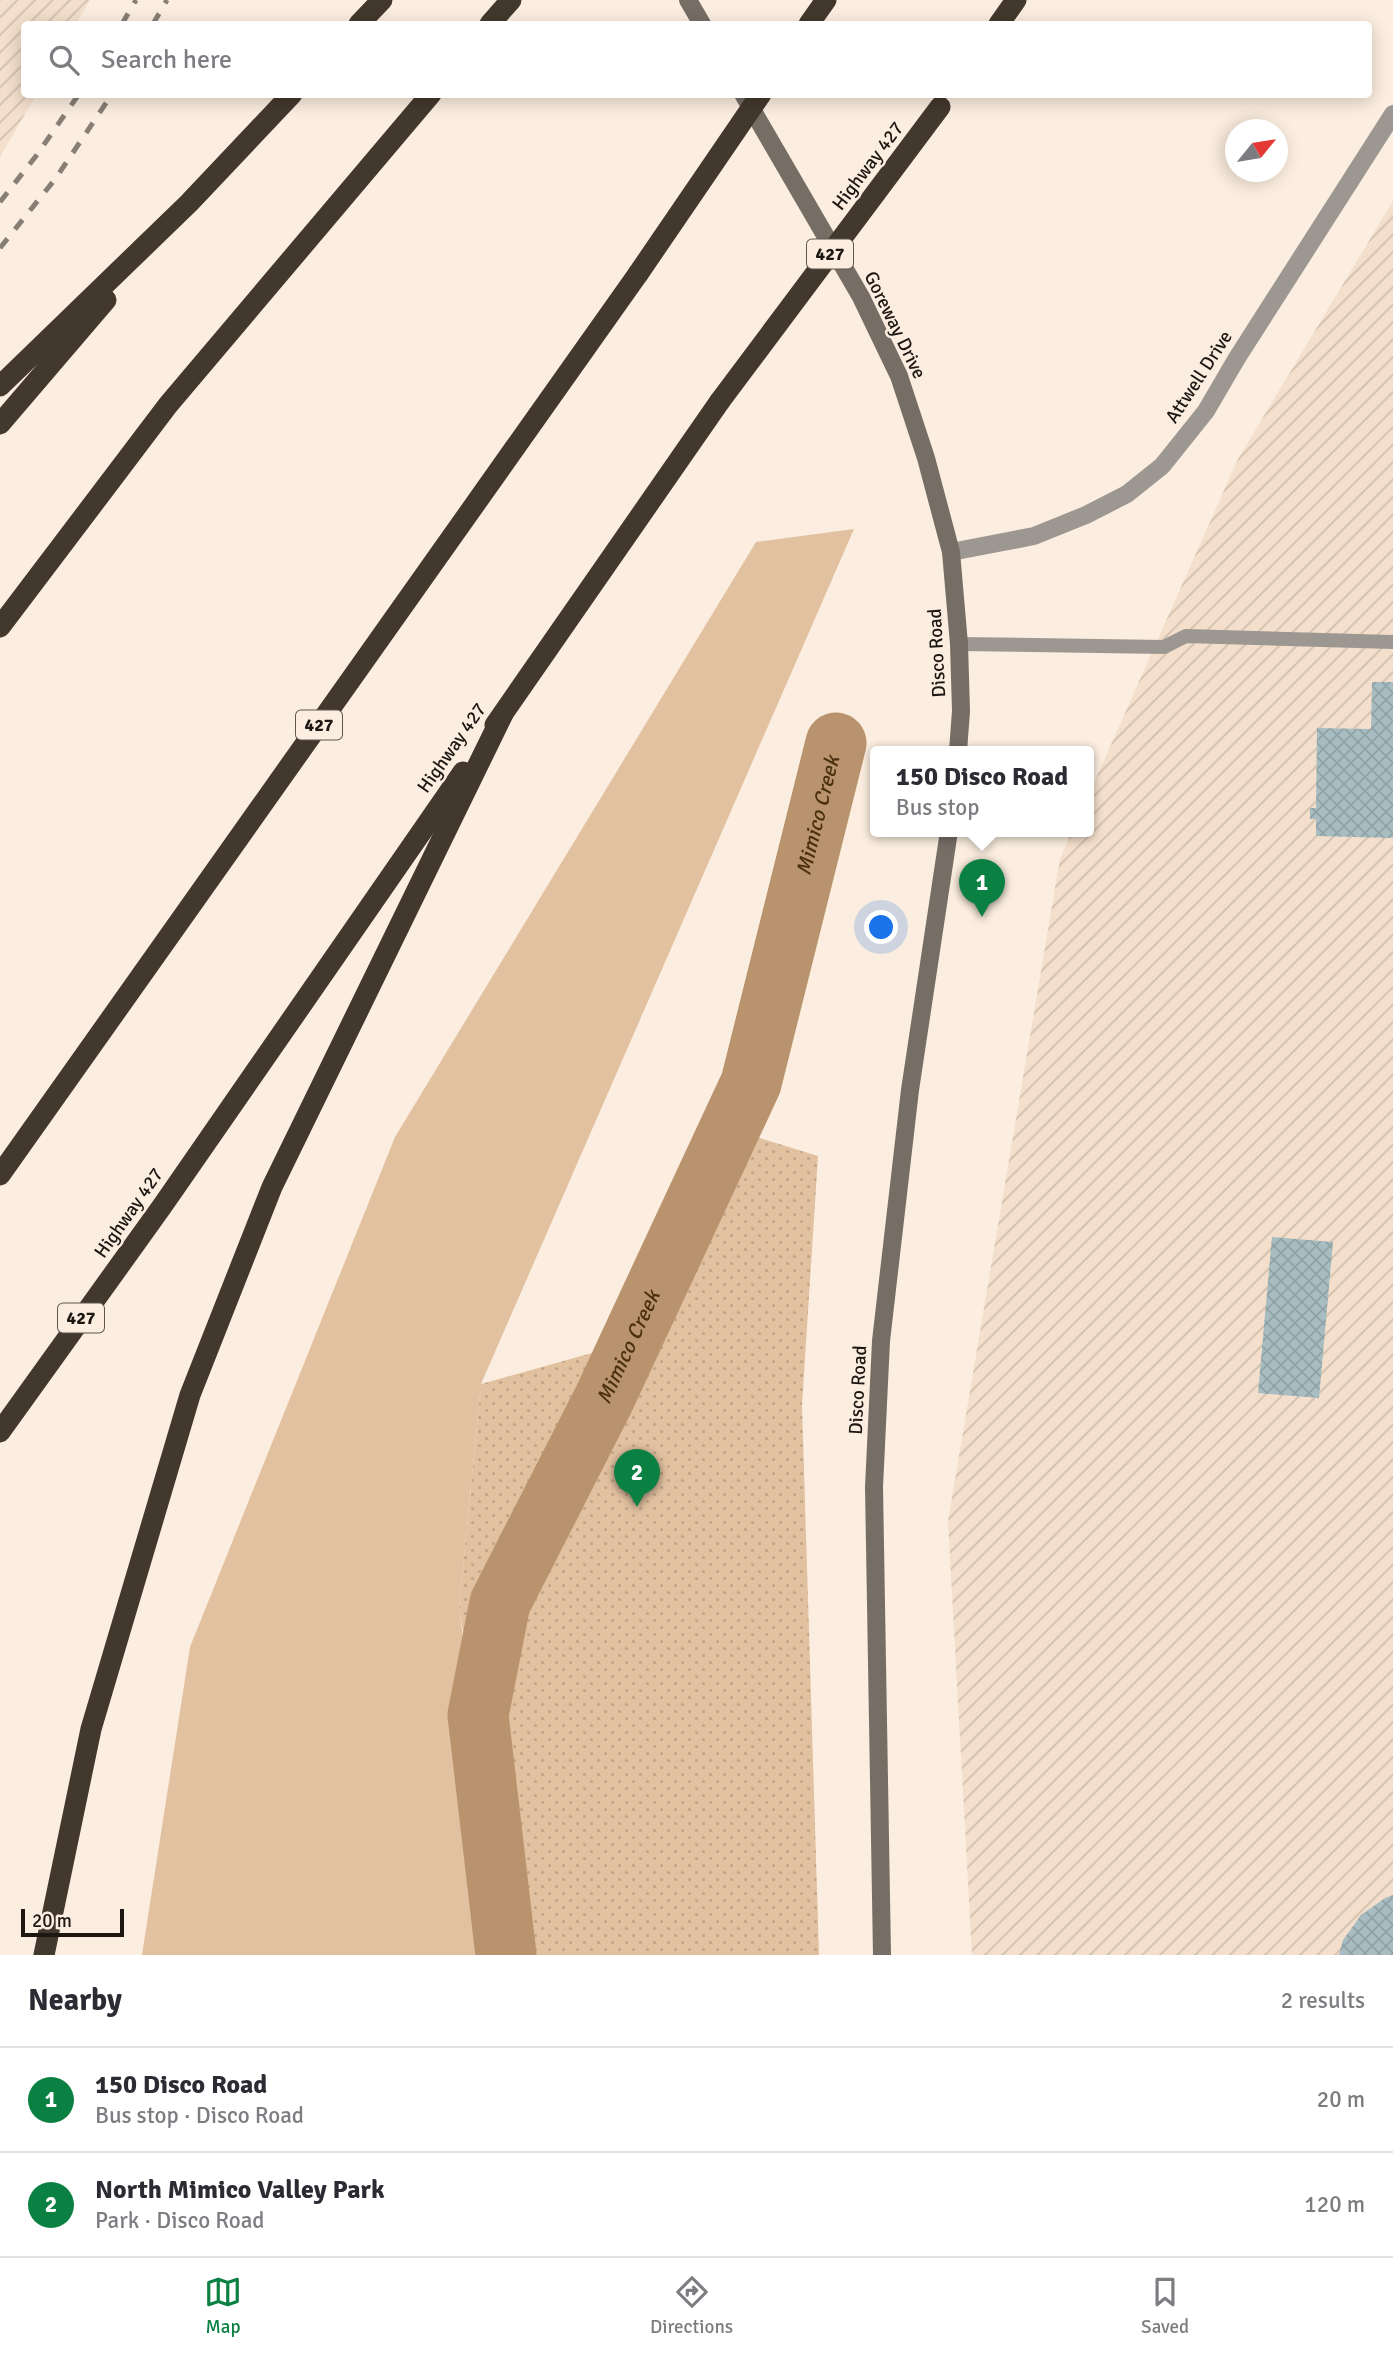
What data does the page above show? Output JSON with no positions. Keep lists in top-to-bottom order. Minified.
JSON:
{"streets":{"highway":["Highway 427","427"],"main road":["Goreway Drive","Disco Road"],"street":["Attwell Drive"]},"crossings":[["Goreway Drive","Attwell Drive"],["Goreway Drive","Disco Road"],["Attwell Drive","Disco Road"]],"water":["Mimico Creek"],"scale_bar":"20 m","north":"top right","page":{"search":"Search here","popup":["150 Disco Road","Bus stop"],"pins":["1","2"],"scale":"20 m","heading":["Nearby","2 results"],"list":[{"mark":"1","name":"150 Disco Road","note":"Bus stop · Disco Road","value":"20 m"},{"mark":"2","name":"North Mimico Valley Park","note":"Park · Disco Road","value":"120 m"}],"nav":["Map","Directions","Saved"]}}
